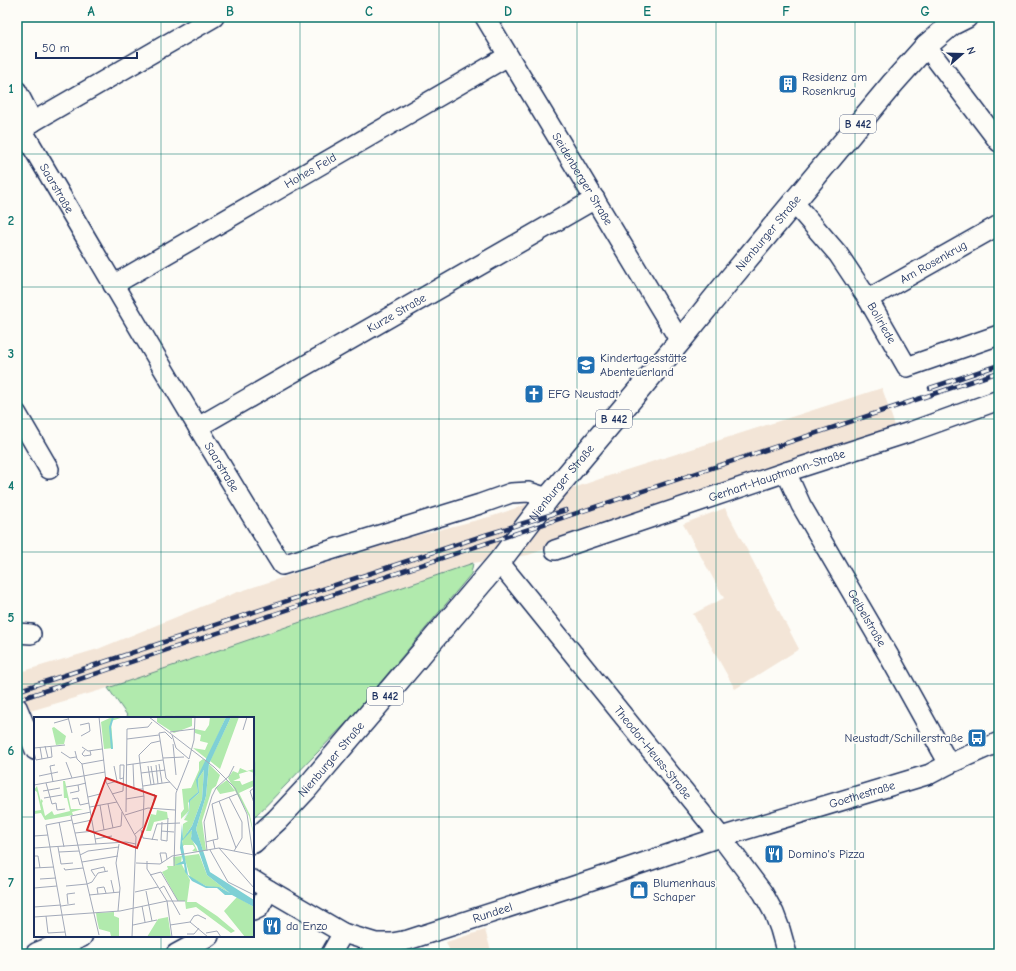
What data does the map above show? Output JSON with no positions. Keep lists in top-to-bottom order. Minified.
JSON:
{"streets":{"main road":["B 442","Nienburger Straße"],"street":["Hohes Feld","Seidenberger Straße","Saarstraße","Am Rosenkrug","Kurze Straße","Bollriede","Gerhart-Hauptmann-Straße","Geibelstraße","Theodor-Heuss-Straße","Goethestraße","Rundeel"]},"crossings":[["Hohes Feld","Seidenberger Straße"],["Hohes Feld","Saarstraße"],["Seidenberger Straße","Nienburger Straße"],["Seidenberger Straße","Kurze Straße"],["Saarstraße","Nienburger Straße"],["Saarstraße","Kurze Straße"],["Nienburger Straße","Bollriede"],["Nienburger Straße","Theodor-Heuss-Straße"],["Am Rosenkrug","Bollriede"],["Gerhart-Hauptmann-Straße","Geibelstraße"],["Geibelstraße","Goethestraße"],["Theodor-Heuss-Straße","Goethestraße"],["Theodor-Heuss-Straße","Rundeel"],["Goethestraße","Rundeel"]],"places":{"building":["Residenz am Rosenkrug"],"school or university":["Kindertagesstätte Abenteuerland"],"church":["EFG Neustadt"],"bus stop":["Neustadt/Schillerstraße"],"restaurant":["Domino's Pizza","da Enzo"],"shop":["Blumenhaus Schaper"]},"scale_bar":"50 m","north":"right","grid":{"columns":["A","B","C","D","E","F","G"],"rows":["1","2","3","4","5","6","7"]}}
